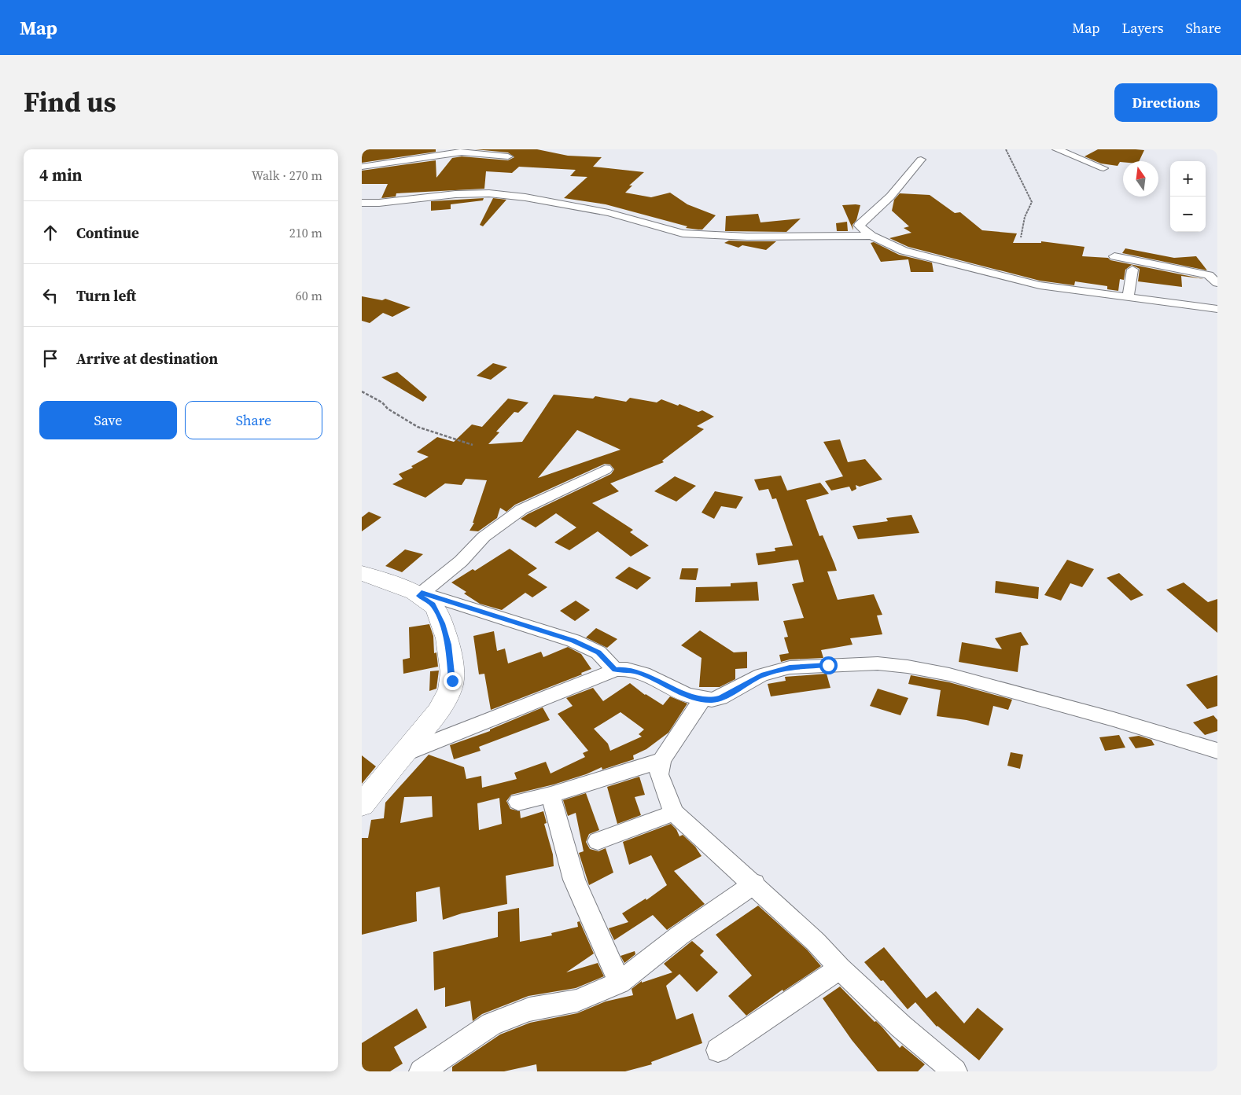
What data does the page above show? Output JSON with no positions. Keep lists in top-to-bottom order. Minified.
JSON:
{"north":"top","page":{"header":"Map","nav":["Map","Layers","Share"],"title":"Find us","buttons":["Directions",["Save","Share"]],"heading":["4 min","Walk · 270 m"],"map_buttons":["+","−"],"list":[["Continue","210 m"],["Turn left","60 m"],"Arrive at destination"]}}
